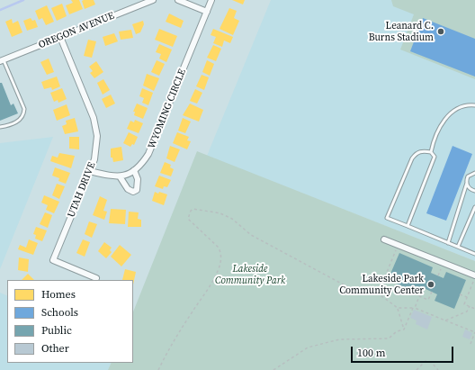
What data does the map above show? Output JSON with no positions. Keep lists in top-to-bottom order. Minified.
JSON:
{"streets":{"street":["OREGON AVENUE","WYOMING CIRCLE","UTAH DRIVE"]},"crossings":[["OREGON AVENUE","UTAH DRIVE"],["WYOMING CIRCLE","UTAH DRIVE"]],"parks":["Lakeside Community Park"],"places":["Leanard C. Burns Stadium","Lakeside Park Community Center"],"legend":["Homes","Schools","Public","Other"],"scale_bar":"100 m"}
